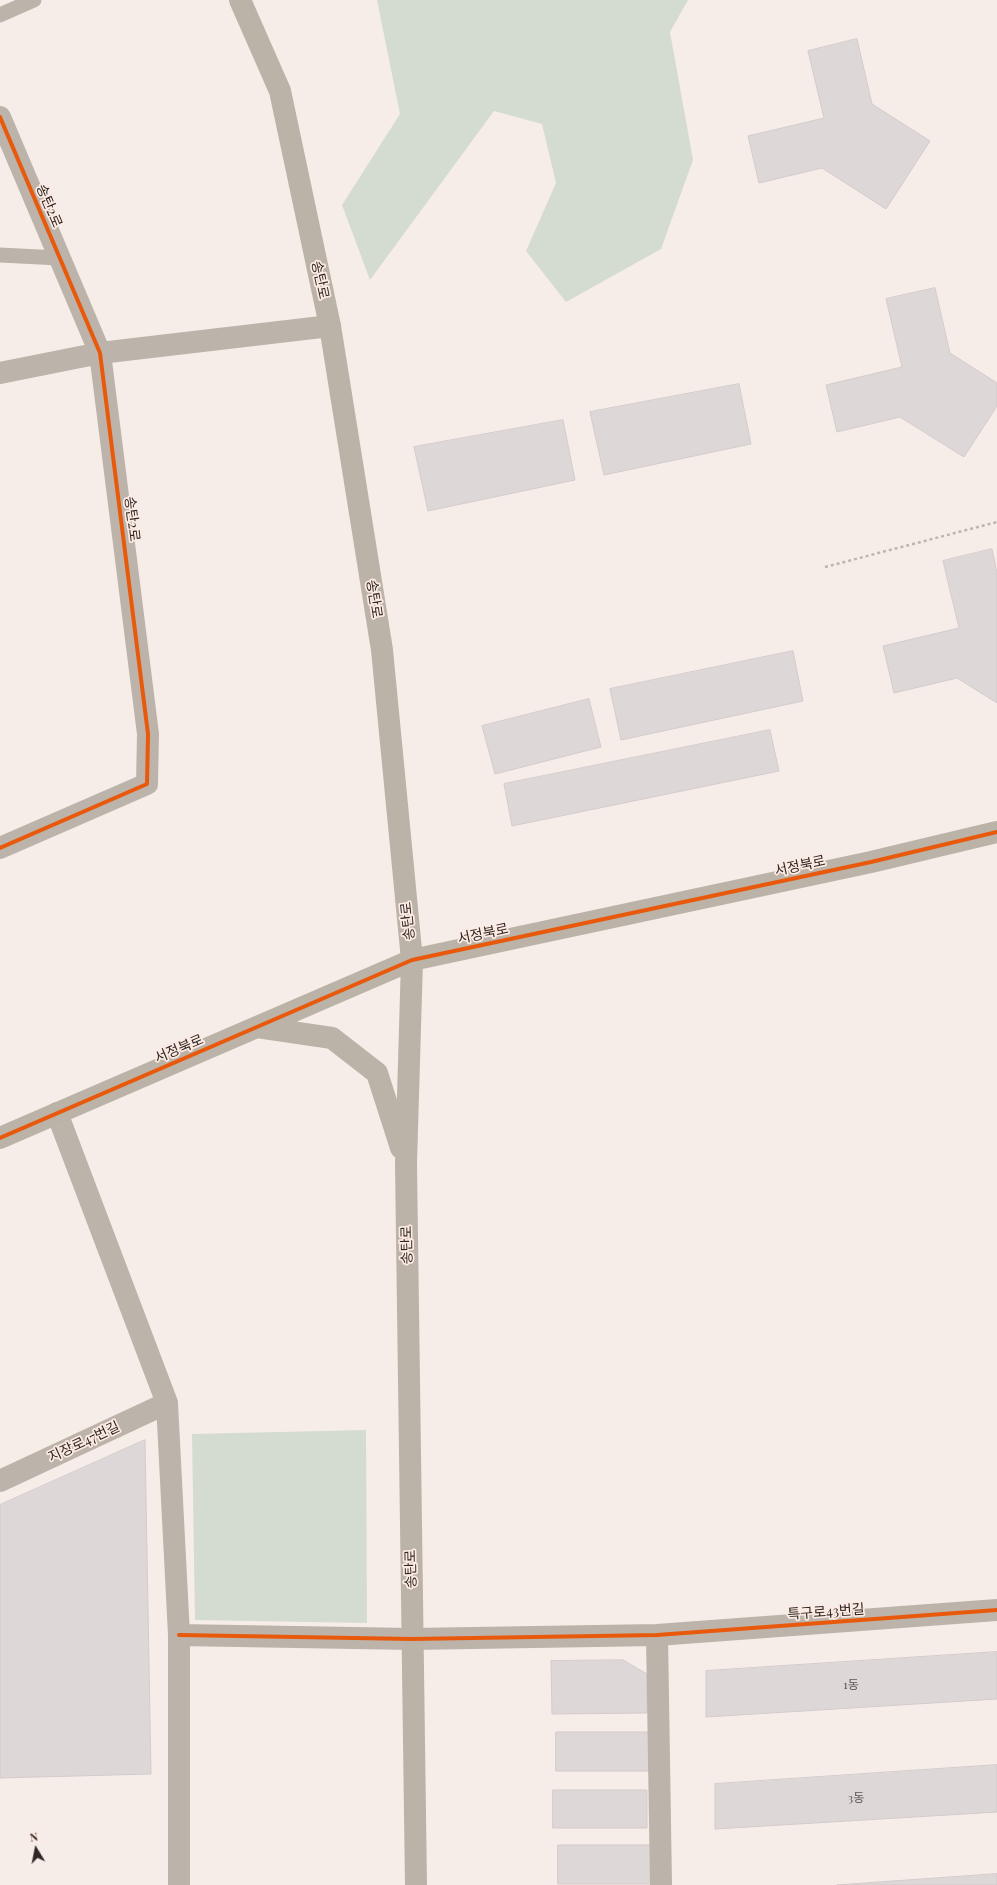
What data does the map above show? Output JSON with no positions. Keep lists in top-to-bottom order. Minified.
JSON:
{"streets":{"main road":["송탄로","서정북로"],"street":["송탄2로","지장로47번길","특구로43번길"]},"crossings":[["송탄로","서정북로"],["송탄로","특구로43번길"]],"house_numbers":["1동","3동"],"north":"top"}
